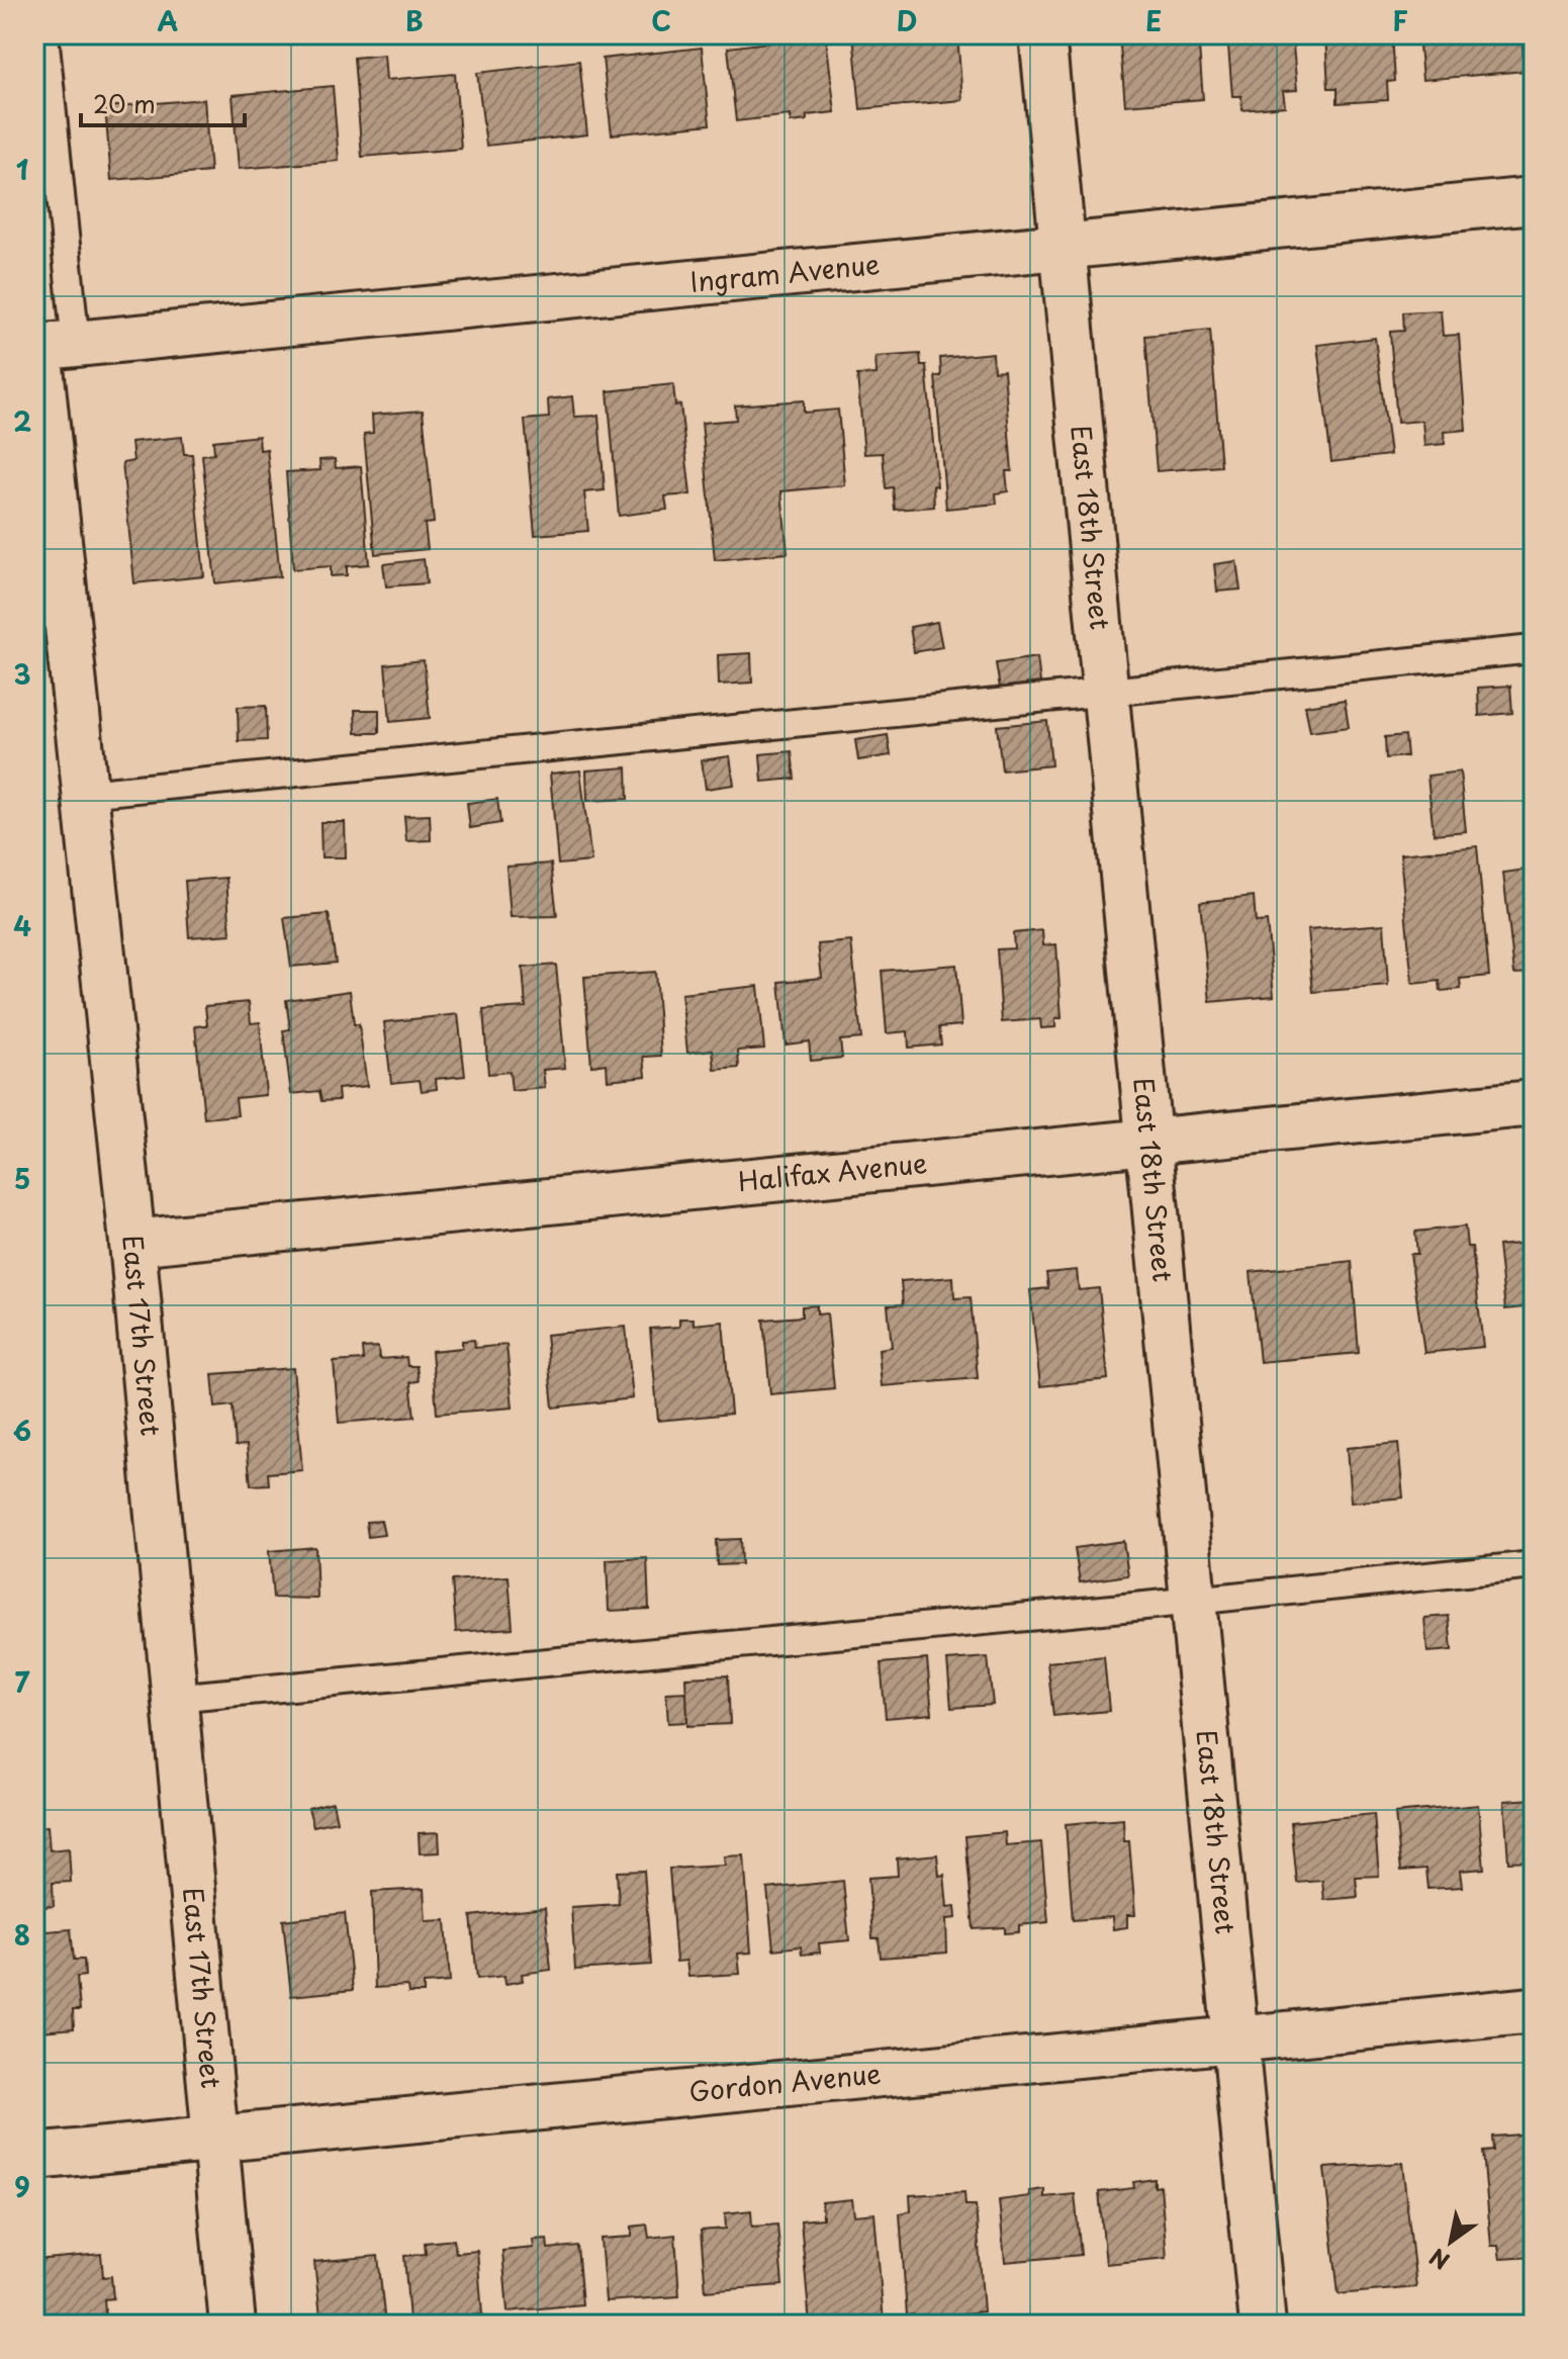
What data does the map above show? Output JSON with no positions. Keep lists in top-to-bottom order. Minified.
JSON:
{"streets":{"street":["Ingram Avenue","East 18th Street","Halifax Avenue","East 17th Street","Gordon Avenue"]},"crossings":[["Ingram Avenue","East 18th Street"],["Ingram Avenue","East 17th Street"],["East 18th Street","Halifax Avenue"],["East 18th Street","Gordon Avenue"],["Halifax Avenue","East 17th Street"],["East 17th Street","Gordon Avenue"]],"scale_bar":"20 m","north":"bottom left","grid":{"columns":["A","B","C","D","E","F"],"rows":["1","2","3","4","5","6","7","8","9"]}}
